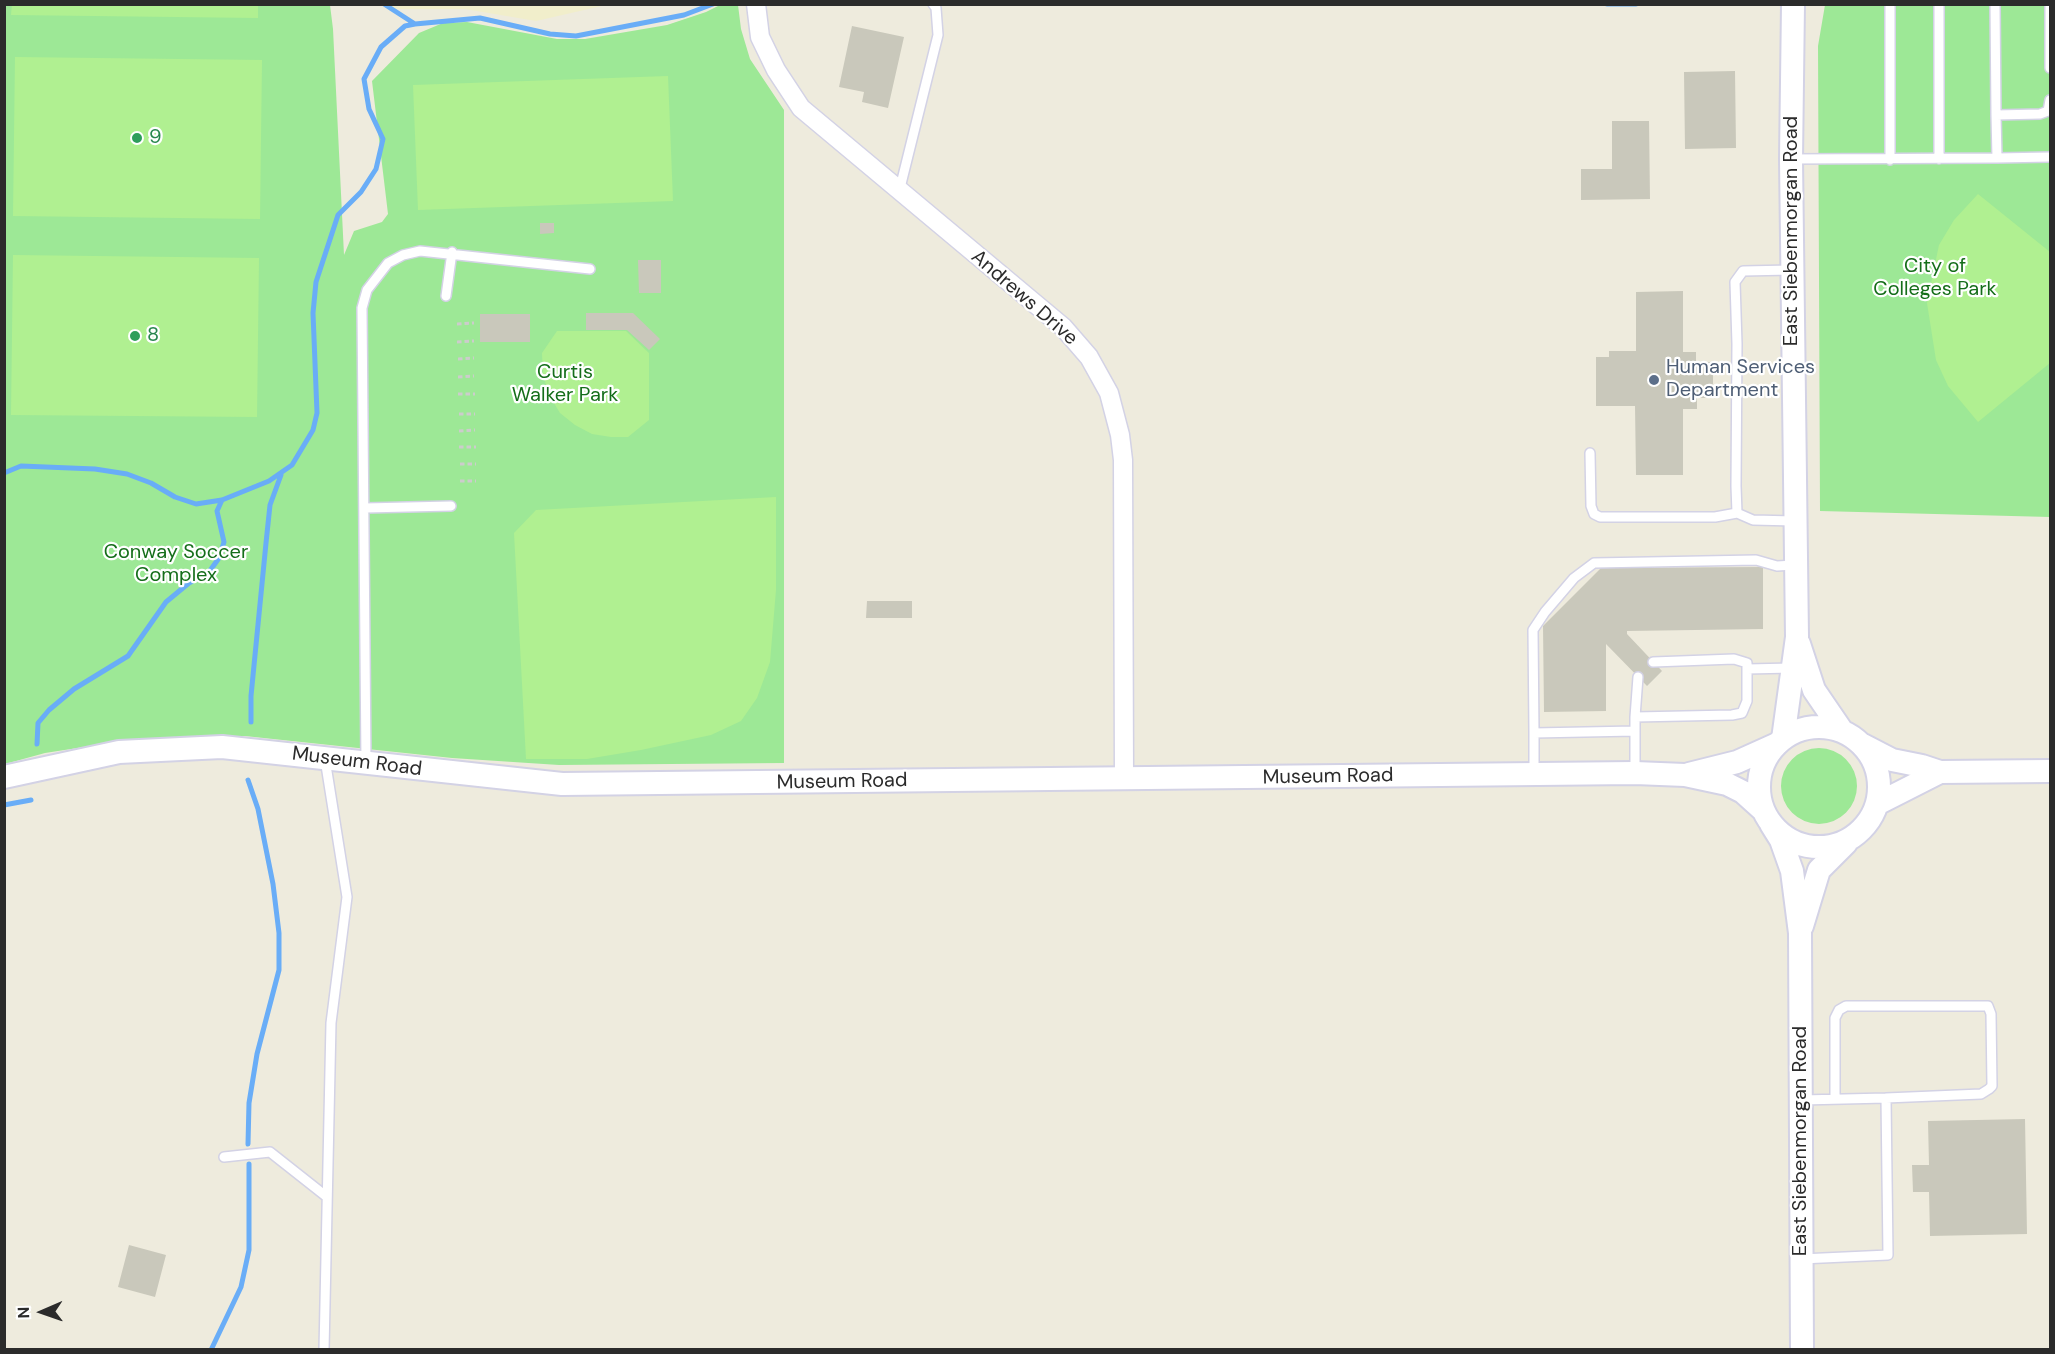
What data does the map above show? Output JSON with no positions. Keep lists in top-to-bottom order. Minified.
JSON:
{"streets":{"street":["East Siebenmorgan Road","Andrews Drive","Museum Road"]},"crossings":[["East Siebenmorgan Road","Museum Road"],["Andrews Drive","Museum Road"]],"parks":["City of Colleges Park","Curtis Walker Park","Conway Soccer Complex"],"places":["9","8","Human Services Department"],"north":"left"}
